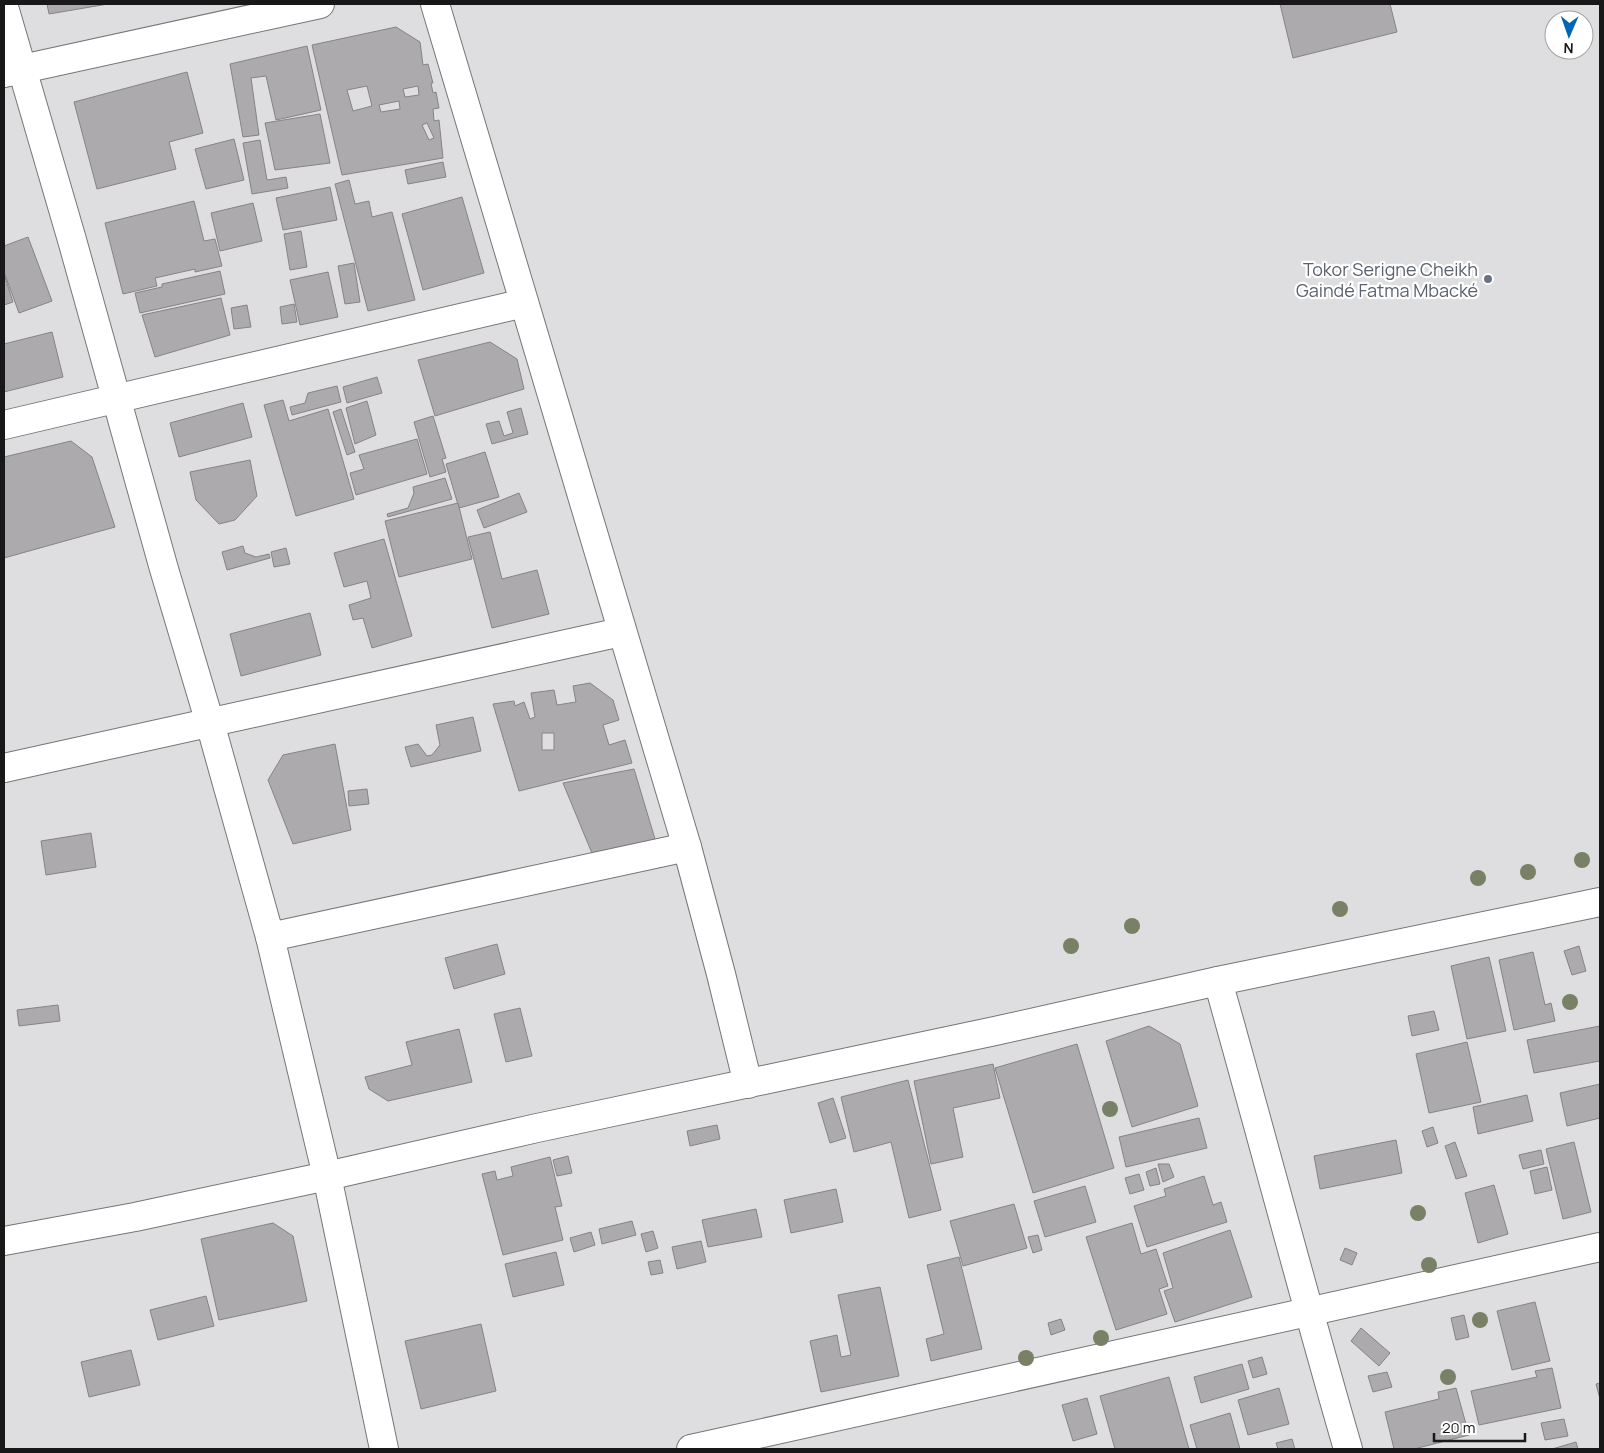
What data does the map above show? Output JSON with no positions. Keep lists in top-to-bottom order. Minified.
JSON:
{"places":["Tokor Serigne Cheikh Gaindé Fatma Mbacké"],"scale_bar":"20 m","north":"bottom"}
